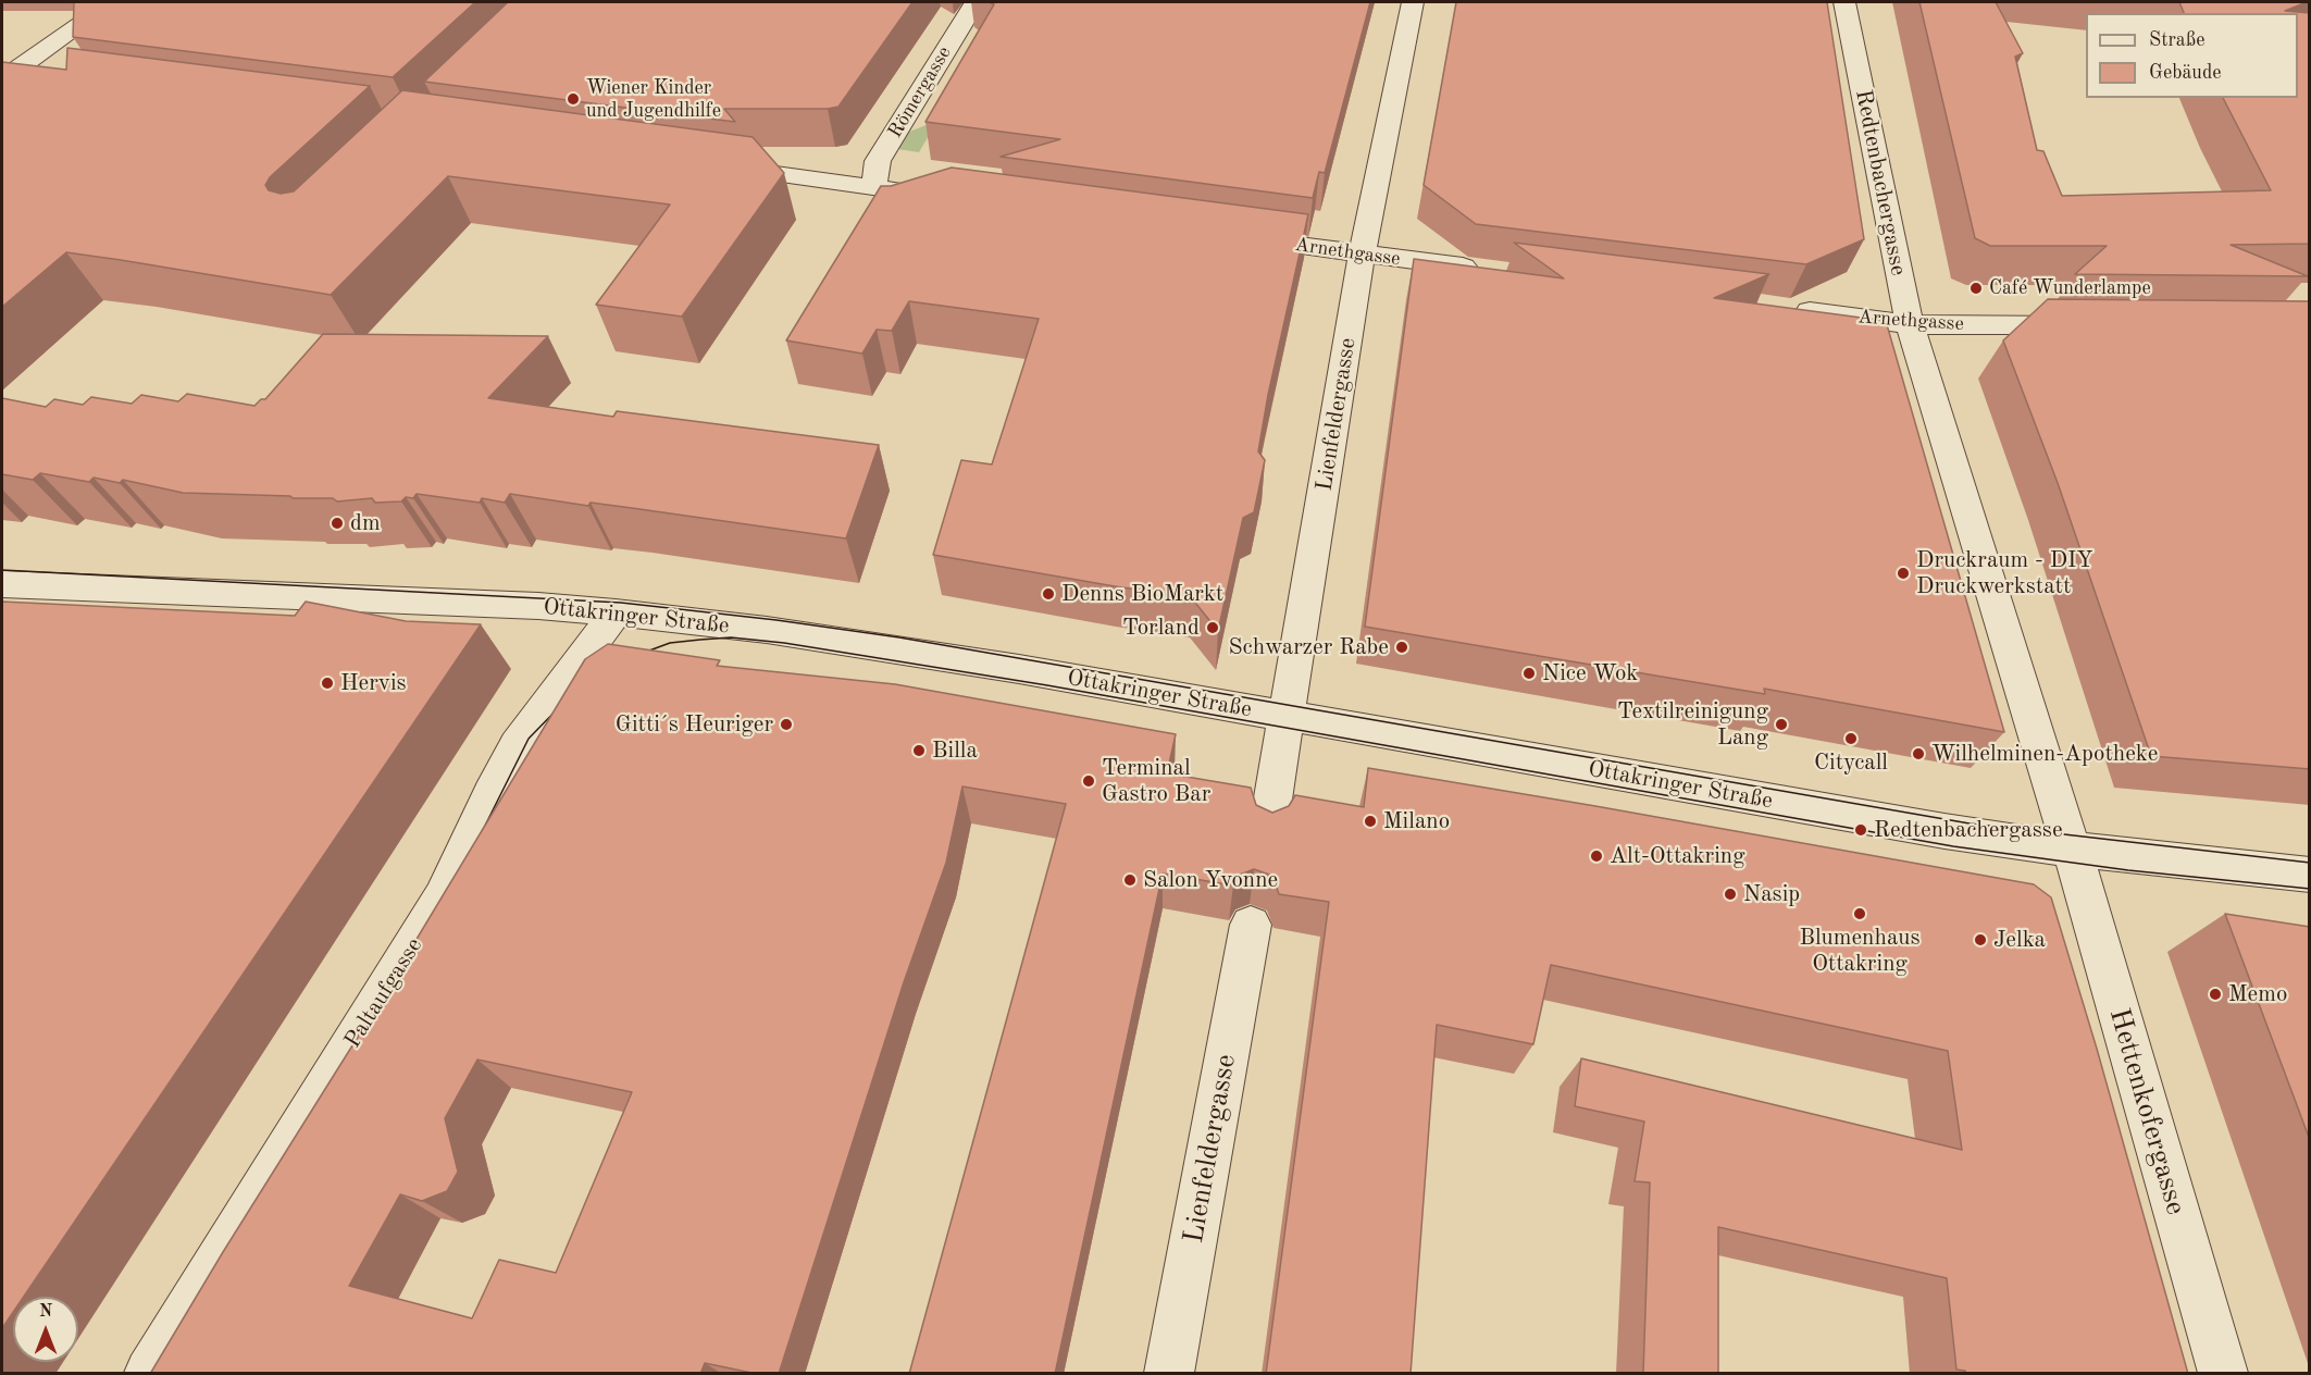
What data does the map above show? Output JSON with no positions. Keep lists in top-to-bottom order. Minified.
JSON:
{"streets":{"street":["Römergasse","Redtenbachergasse","Arnethgasse","Lienfeldergasse","Ottakringer Straße","Paltaufgasse","Hettenkofergasse"]},"crossings":[["Redtenbachergasse","Arnethgasse"],["Redtenbachergasse","Ottakringer Straße"],["Redtenbachergasse","Hettenkofergasse"],["Arnethgasse","Lienfeldergasse"],["Lienfeldergasse","Ottakringer Straße"],["Ottakringer Straße","Paltaufgasse"],["Ottakringer Straße","Hettenkofergasse"]],"places":["Wiener Kinder und Jugendhilfe","Café Wunderlampe","dm","Druckraum - DIY Druckwerkstatt","Denns BioMarkt","Torland","Schwarzer Rabe","Nice Wok","Hervis","Gitti´s Heuriger","Textilreinigung Lang","Citycall","Billa","Wilhelminen-Apotheke","Terminal Gastro Bar","Milano","Redtenbachergasse","Alt-Ottakring","Salon Yvonne","Nasip","Blumenhaus Ottakring","Jelka","Memo"],"legend":["Straße","Gebäude"],"north":"top"}
